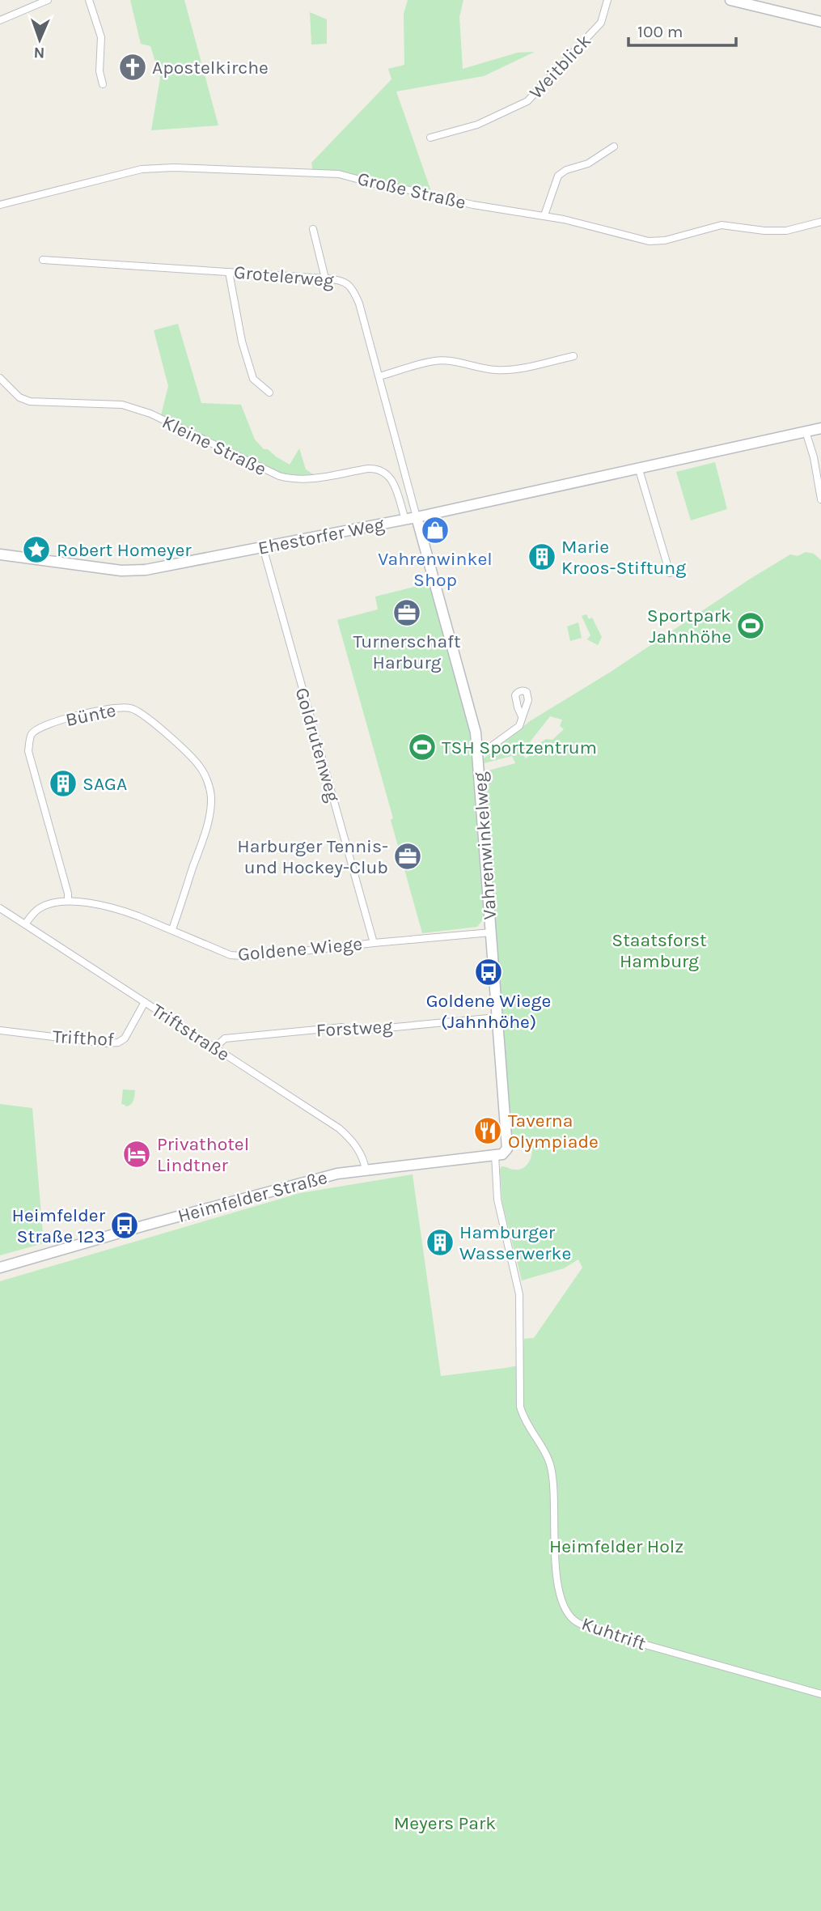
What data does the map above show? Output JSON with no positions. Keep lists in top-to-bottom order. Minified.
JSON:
{"streets":{"street":["Weitblick","Große Straße","Grotelerweg","Kleine Straße","Ehestorfer Weg","Bünte","Goldrutenweg","Vahrenwinkelweg","Goldene Wiege","Forstweg","Triftstraße","Trifthof","Heimfelder Straße","Kuhtrift"]},"crossings":[["Grotelerweg","Ehestorfer Weg"],["Grotelerweg","Vahrenwinkelweg"],["Kleine Straße","Ehestorfer Weg"],["Ehestorfer Weg","Goldrutenweg"],["Ehestorfer Weg","Vahrenwinkelweg"],["Bünte","Goldene Wiege"],["Goldrutenweg","Goldene Wiege"],["Vahrenwinkelweg","Goldene Wiege"],["Vahrenwinkelweg","Forstweg"],["Vahrenwinkelweg","Heimfelder Straße"],["Goldene Wiege","Triftstraße"],["Forstweg","Triftstraße"],["Triftstraße","Trifthof"],["Triftstraße","Heimfelder Straße"],["Heimfelder Straße","Kuhtrift"]],"parks":["Staatsforst Hamburg","Heimfelder Holz","Meyers Park"],"places":{"church":["Apostelkirche"],"shop":["Vahrenwinkel Shop"],"place":["Robert Homeyer"],"building":["Marie Kroos-Stiftung","SAGA","Hamburger Wasserwerke"],"office":["Turnerschaft Harburg","Harburger Tennis- und Hockey-Club"],"sports":["Sportpark Jahnhöhe","TSH Sportzentrum"],"bus stop":["Goldene Wiege (Jahnhöhe)","Heimfelder Straße 123"],"restaurant":["Taverna Olympiade"],"hotel":["Privathotel Lindtner"]},"scale_bar":"100 m","north":"bottom"}
